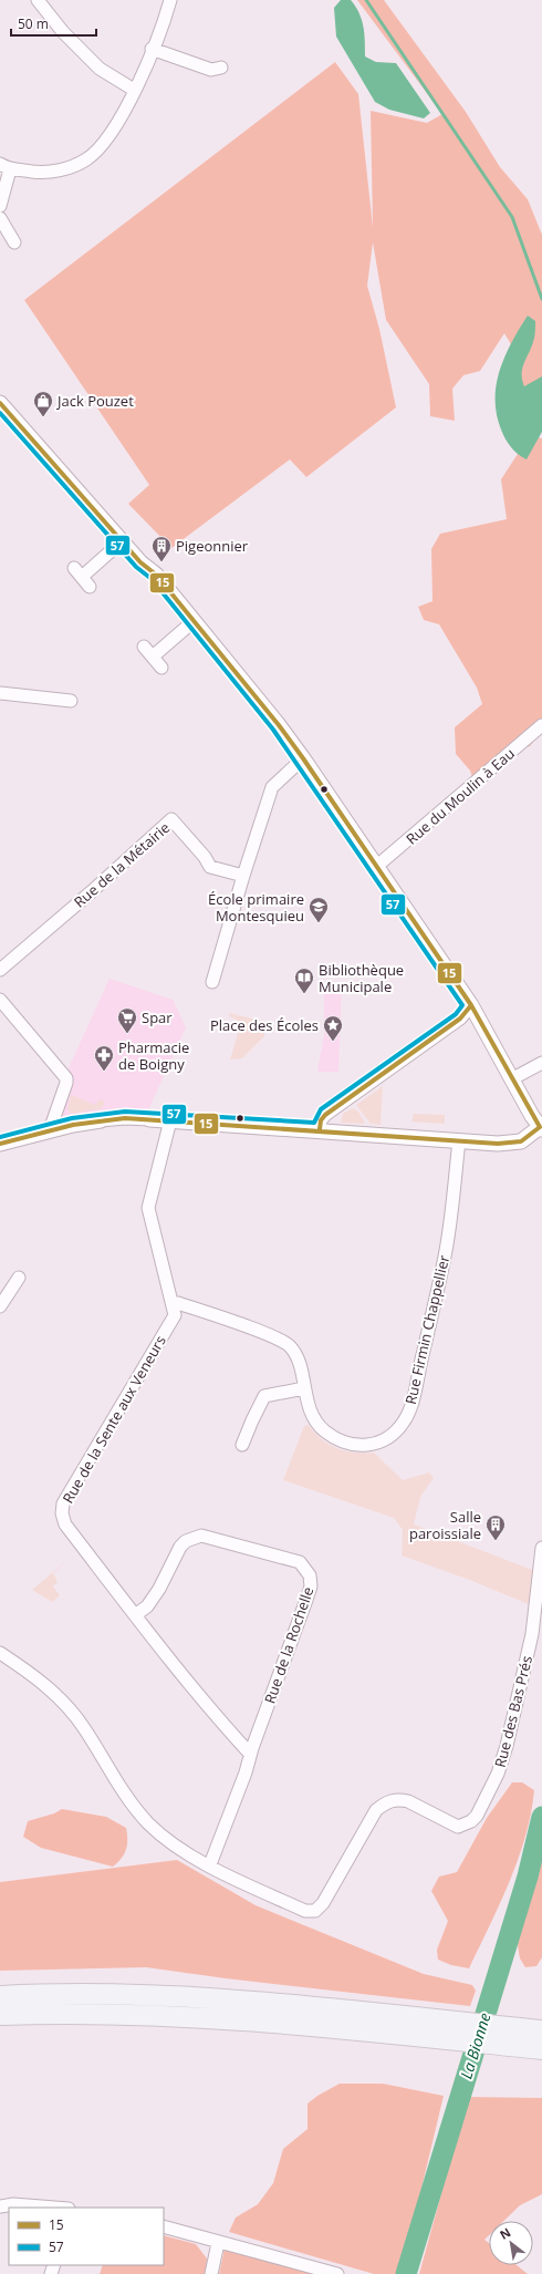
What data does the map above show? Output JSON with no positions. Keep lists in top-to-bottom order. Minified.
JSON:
{"streets":{"street":["Rue du Moulin à Eau","Rue de la Métairie","Rue Firmin Chappellier","Rue de la Sente aux Veneurs","Rue de la Rochelle","Rue des Bas Prés"]},"crossings":[["Rue Firmin Chappellier","Rue de la Sente aux Veneurs"],["Rue de la Sente aux Veneurs","Rue de la Rochelle"]],"water":["La Bionne"],"places":{"shop":["Jack Pouzet"],"building":["Pigeonnier","Salle paroissiale"],"school or university":["École primaire Montesquieu"],"library":["Bibliothèque Municipale"],"supermarket":["Spar"],"place":["Place des Écoles"],"pharmacy":["Pharmacie de Boigny"]},"lines":["transit line 15","transit line 57"],"legend":["15","57"],"scale_bar":"50 m","north":"top left"}
